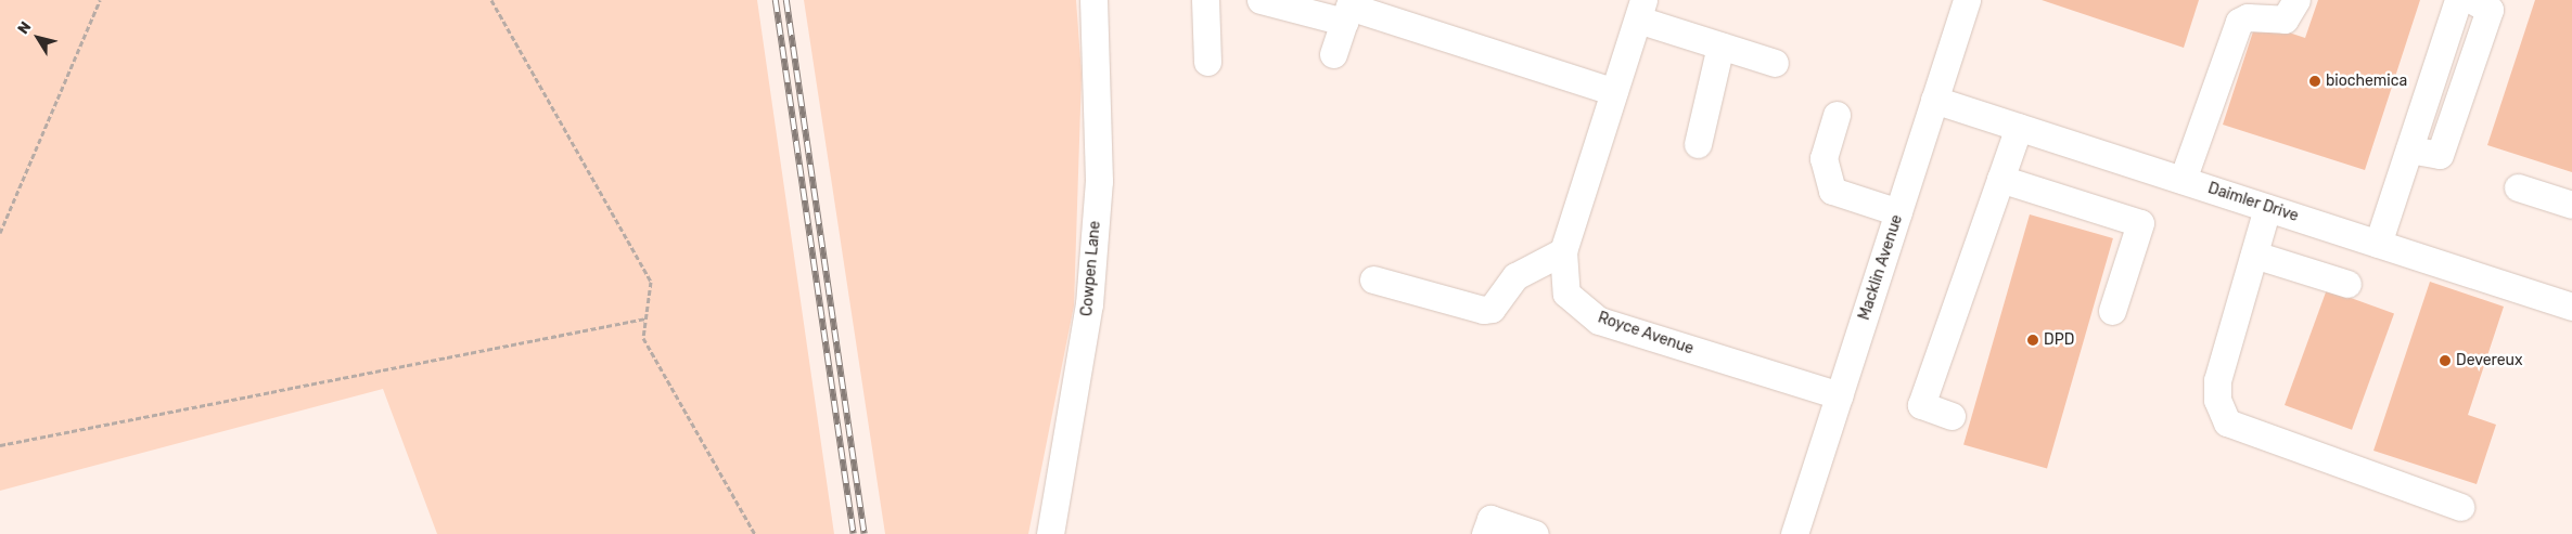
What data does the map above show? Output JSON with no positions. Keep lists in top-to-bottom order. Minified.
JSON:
{"streets":{"street":["Daimler Drive","Macklin Avenue","Cowpen Lane","Royce Avenue"]},"crossings":[["Daimler Drive","Macklin Avenue"],["Macklin Avenue","Royce Avenue"]],"places":["biochemica","DPD","Devereux"],"north":"top left"}
